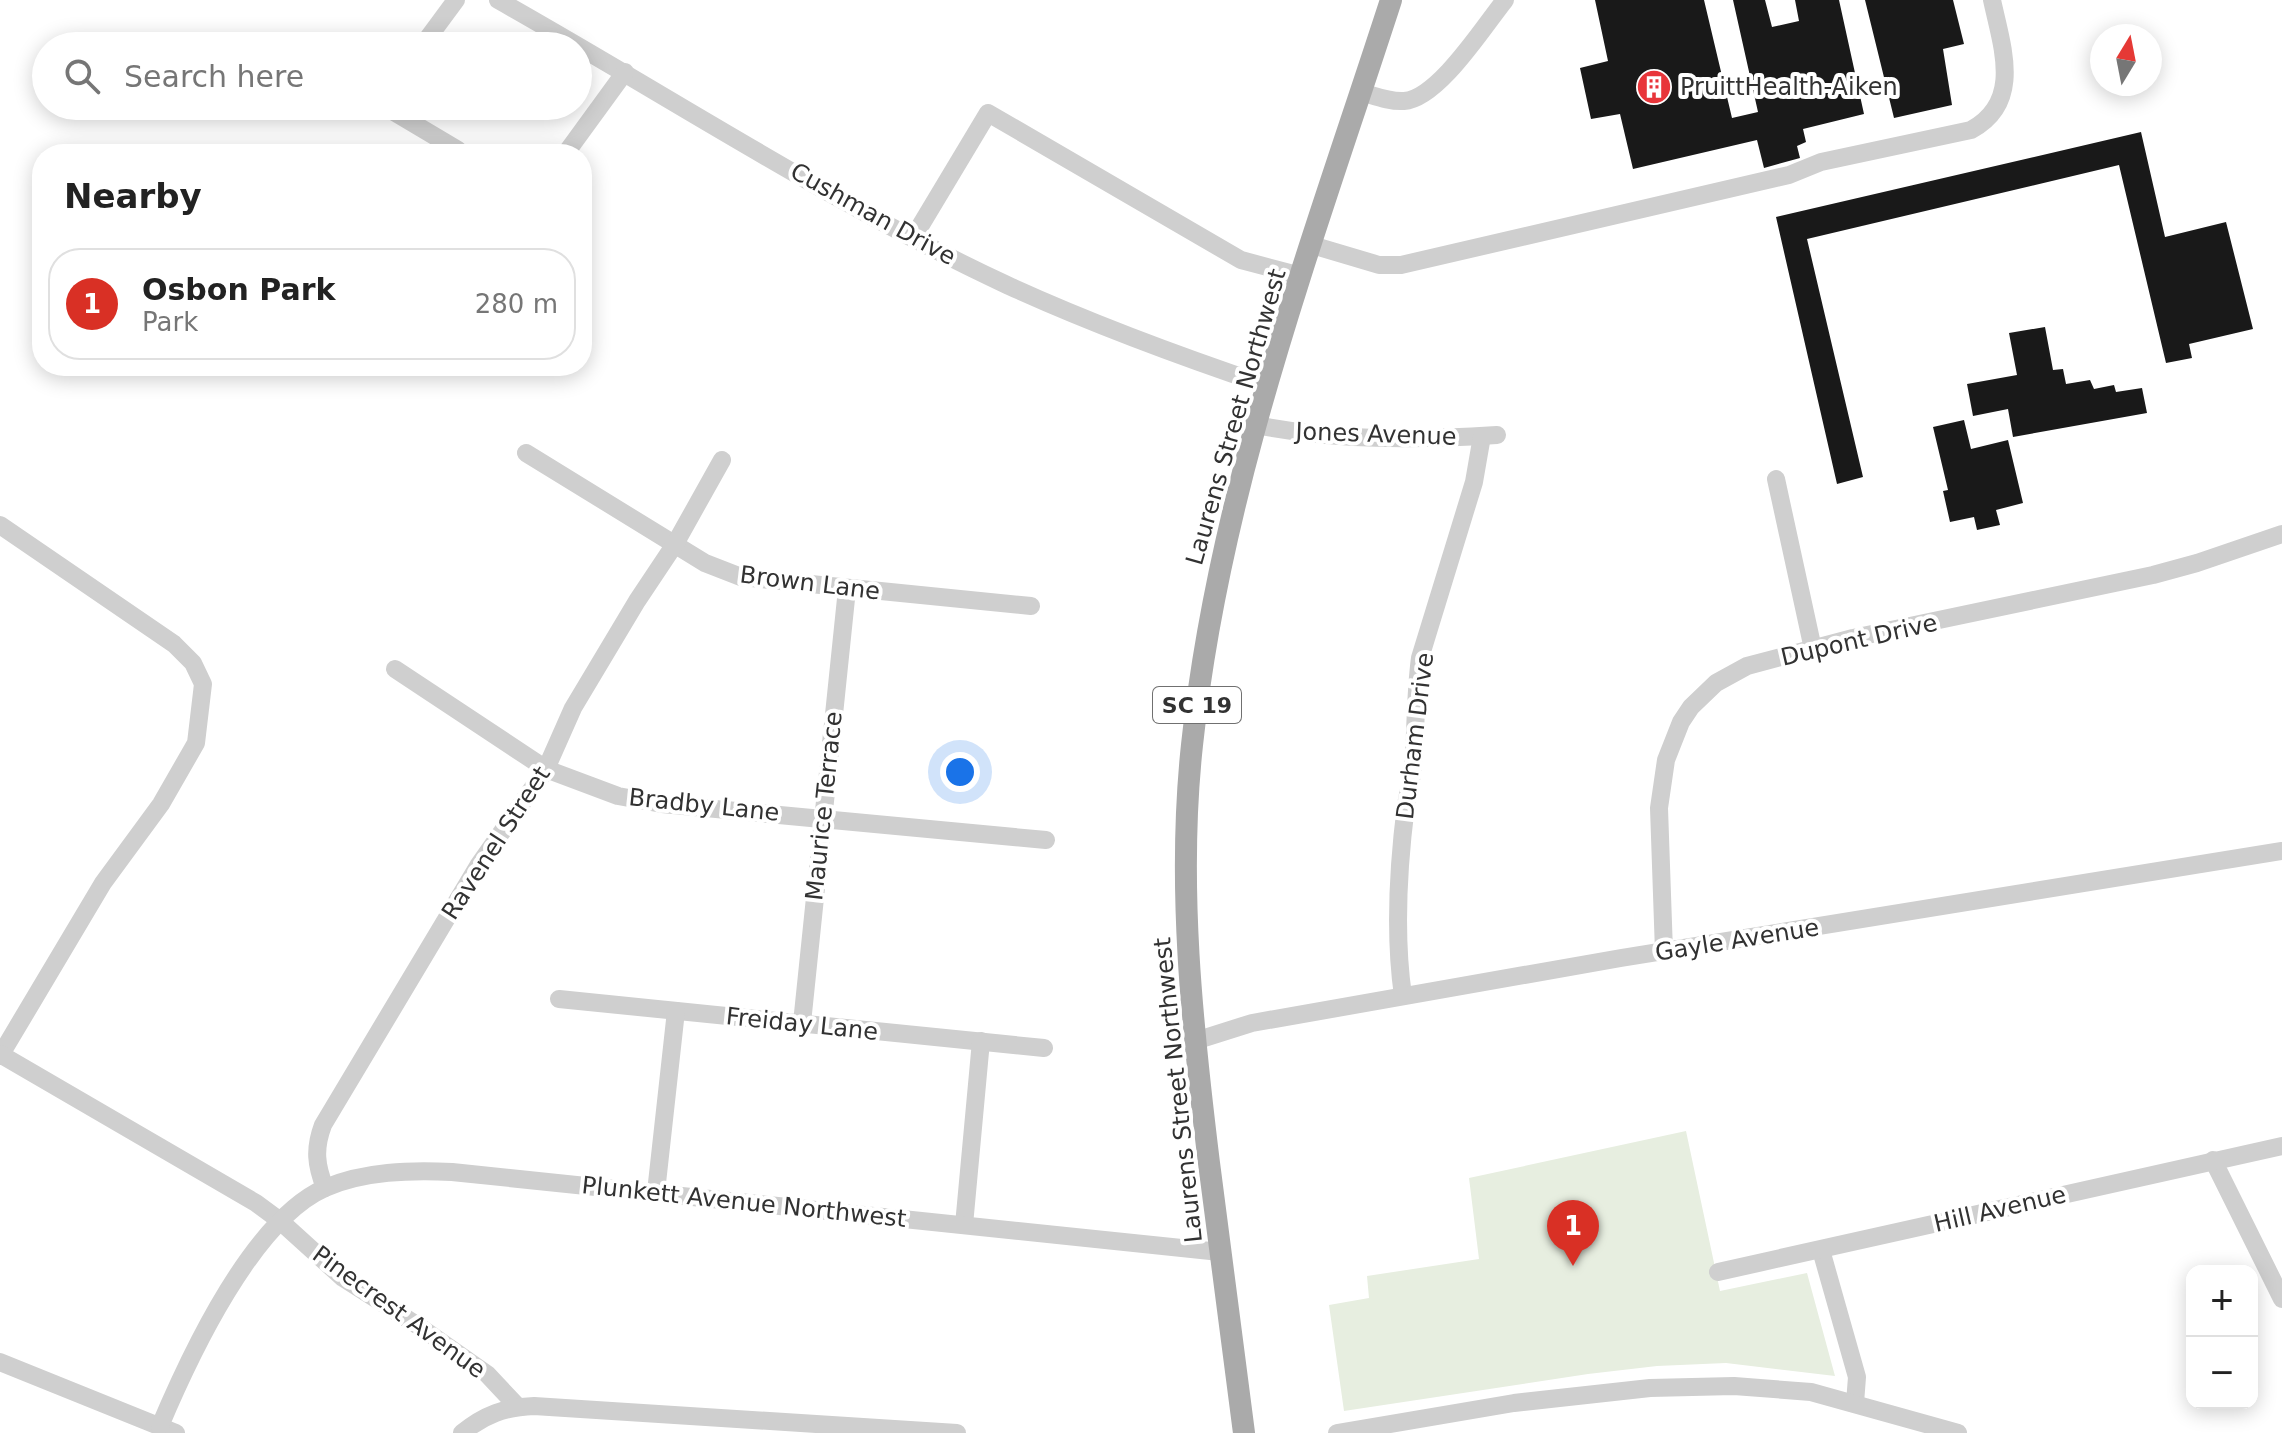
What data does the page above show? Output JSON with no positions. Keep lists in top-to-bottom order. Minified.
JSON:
{"streets":{"main road":["Laurens Street Northwest","SC 19"],"street":["Cushman Drive","Jones Avenue","Brown Lane","Dupont Drive","Durham Drive","Bradby Lane","Maurice Terrace","Ravenel Street","Gayle Avenue","Freiday Lane","Plunkett Avenue Northwest","Hill Avenue","Pinecrest Avenue"]},"crossings":[["Cushman Drive","Laurens Street Northwest"],["Laurens Street Northwest","Jones Avenue"],["Laurens Street Northwest","Gayle Avenue"],["Laurens Street Northwest","Plunkett Avenue Northwest"],["Jones Avenue","Durham Drive"],["Brown Lane","Maurice Terrace"],["Brown Lane","Ravenel Street"],["Dupont Drive","Gayle Avenue"],["Durham Drive","Gayle Avenue"],["Bradby Lane","Maurice Terrace"],["Bradby Lane","Ravenel Street"],["Maurice Terrace","Freiday Lane"],["Ravenel Street","Plunkett Avenue Northwest"],["Plunkett Avenue Northwest","Pinecrest Avenue"]],"places":{"building":["PruittHealth-Aiken"]},"north":"top","page":{"search":"Search here","heading":"Nearby","list":[{"mark":"1","name":"Osbon Park","note":"Park","value":"280 m"}],"pins":"1","map_buttons":["+","−"]}}
